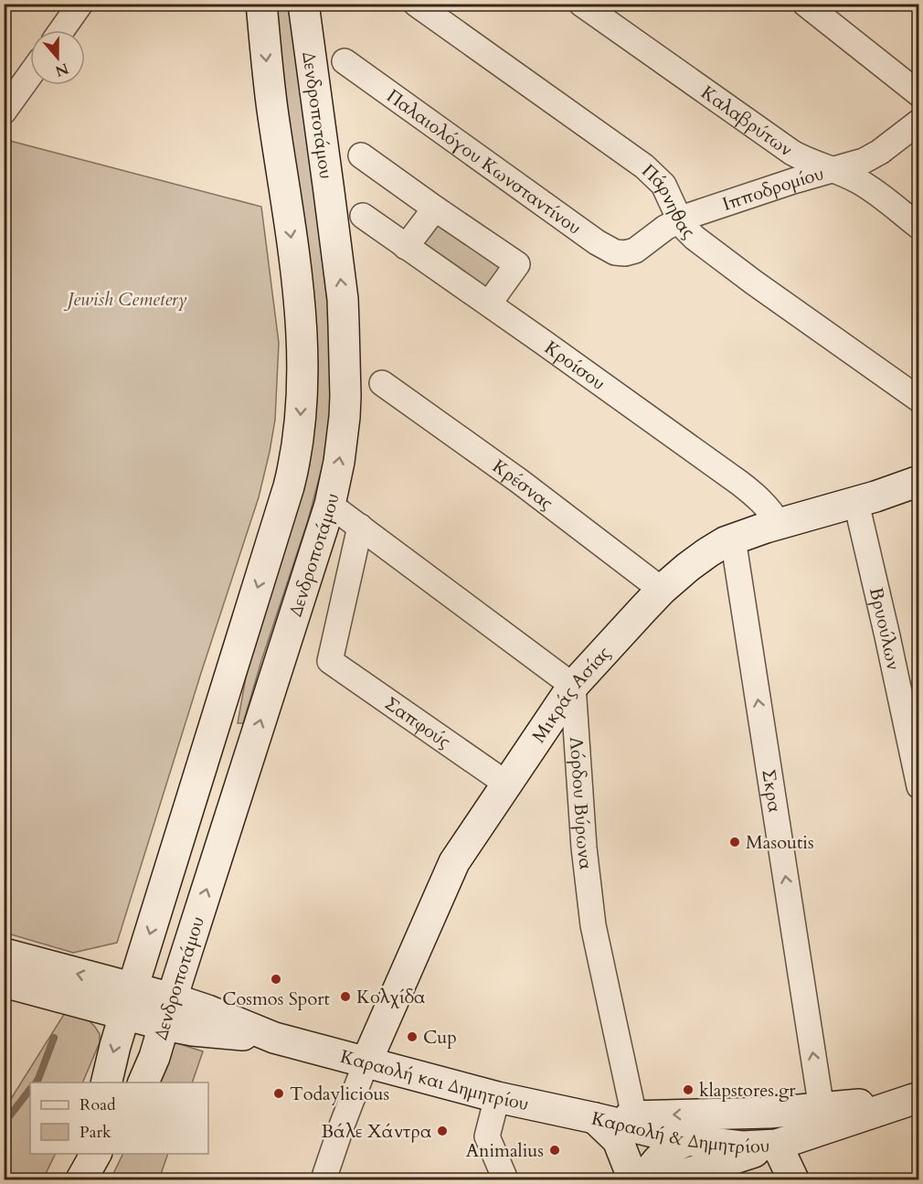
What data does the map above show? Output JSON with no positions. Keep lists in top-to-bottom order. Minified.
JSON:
{"streets":{"main road":["Δενδροποτάμου","Μικράς Ασίας","Καραολή και Δημητρίου","Καραολή & Δημητρίου"],"street":["Καλαβρύτων","Παλαιολόγου Κωνσταντίνου","Ιπποδρομίου","Πάρνηθας","Κροίσου","Κρέσνας","Βρυούλων","Σαπφούς","Σκρα","Λόρδου Βύρωνα"]},"crossings":[["Δενδροποτάμου","Καραολή και Δημητρίου"],["Καλαβρύτων","Ιπποδρομίου"],["Παλαιολόγου Κωνσταντίνου","Ιπποδρομίου"],["Ιπποδρομίου","Πάρνηθας"],["Κροίσου","Μικράς Ασίας"],["Κρέσνας","Μικράς Ασίας"],["Βρυούλων","Μικράς Ασίας"],["Μικράς Ασίας","Σαπφούς"],["Μικράς Ασίας","Σκρα"],["Μικράς Ασίας","Λόρδου Βύρωνα"],["Μικράς Ασίας","Καραολή και Δημητρίου"],["Σκρα","Καραολή & Δημητρίου"],["Λόρδου Βύρωνα","Καραολή & Δημητρίου"],["Καραολή και Δημητρίου","Καραολή & Δημητρίου"]],"one_way":["Σκρα"],"parks":["Jewish Cemetery"],"places":["Masoutis","Cosmos Sport","Κολχίδα","Cup","klapstores.gr","Todaylicious","Βάλε Χάντρα","Animalius"],"legend":["Road","Park"],"north":"bottom"}
